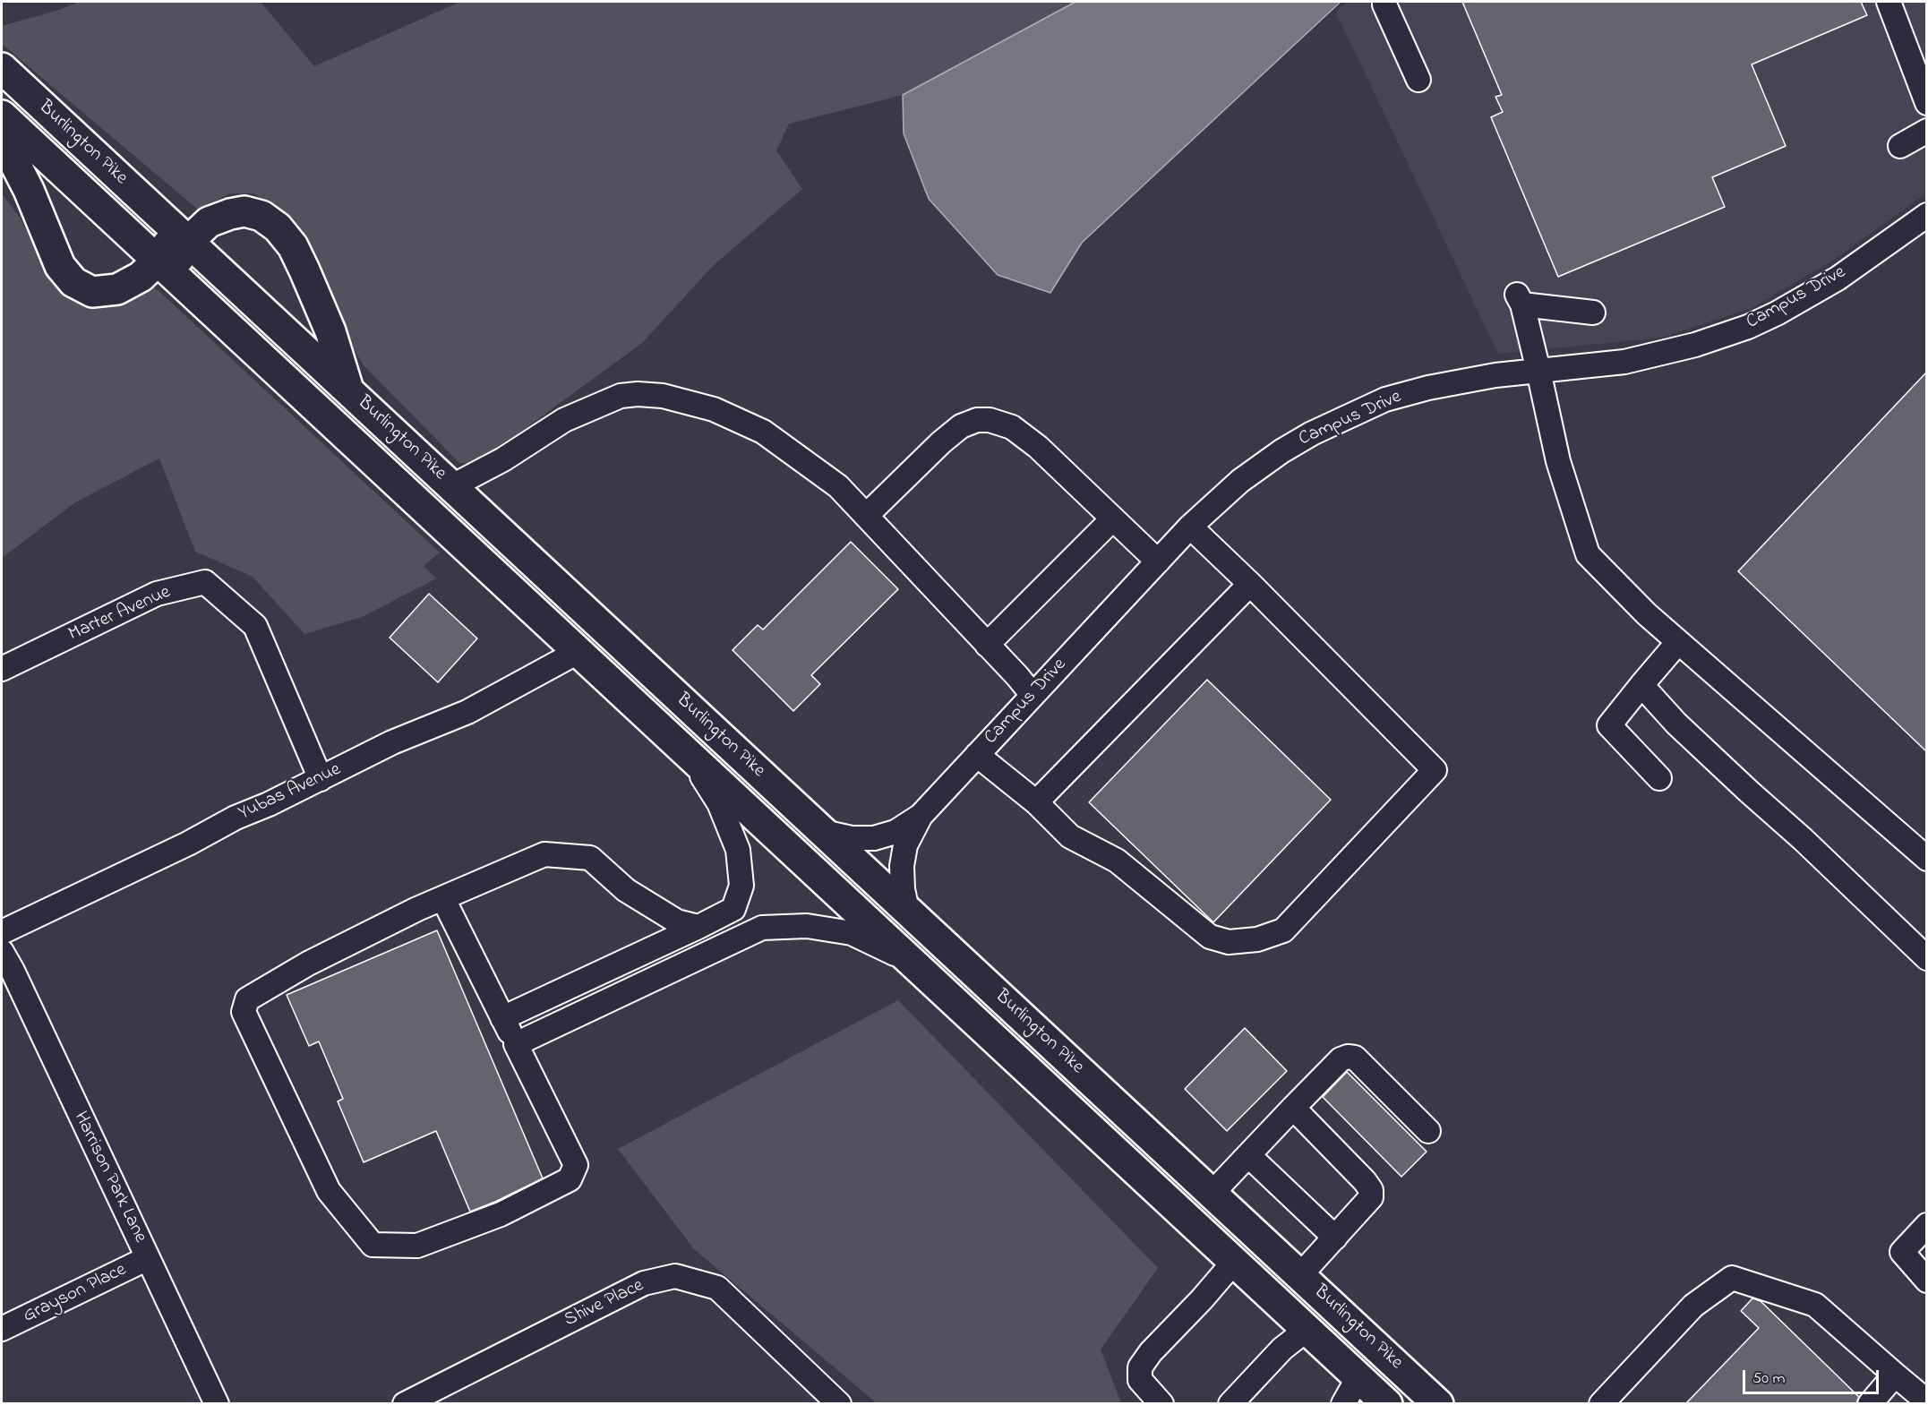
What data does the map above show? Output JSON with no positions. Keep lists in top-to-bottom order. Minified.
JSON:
{"streets":{"highway":["Burlington Pike"],"street":["Campus Drive","Marter Avenue","Yubas Avenue","Harrison Park Lane","Grayson Place","Shive Place"]},"crossings":[["Burlington Pike","Campus Drive"],["Burlington Pike","Yubas Avenue"],["Marter Avenue","Yubas Avenue"],["Harrison Park Lane","Grayson Place"]],"scale_bar":"50 m"}
